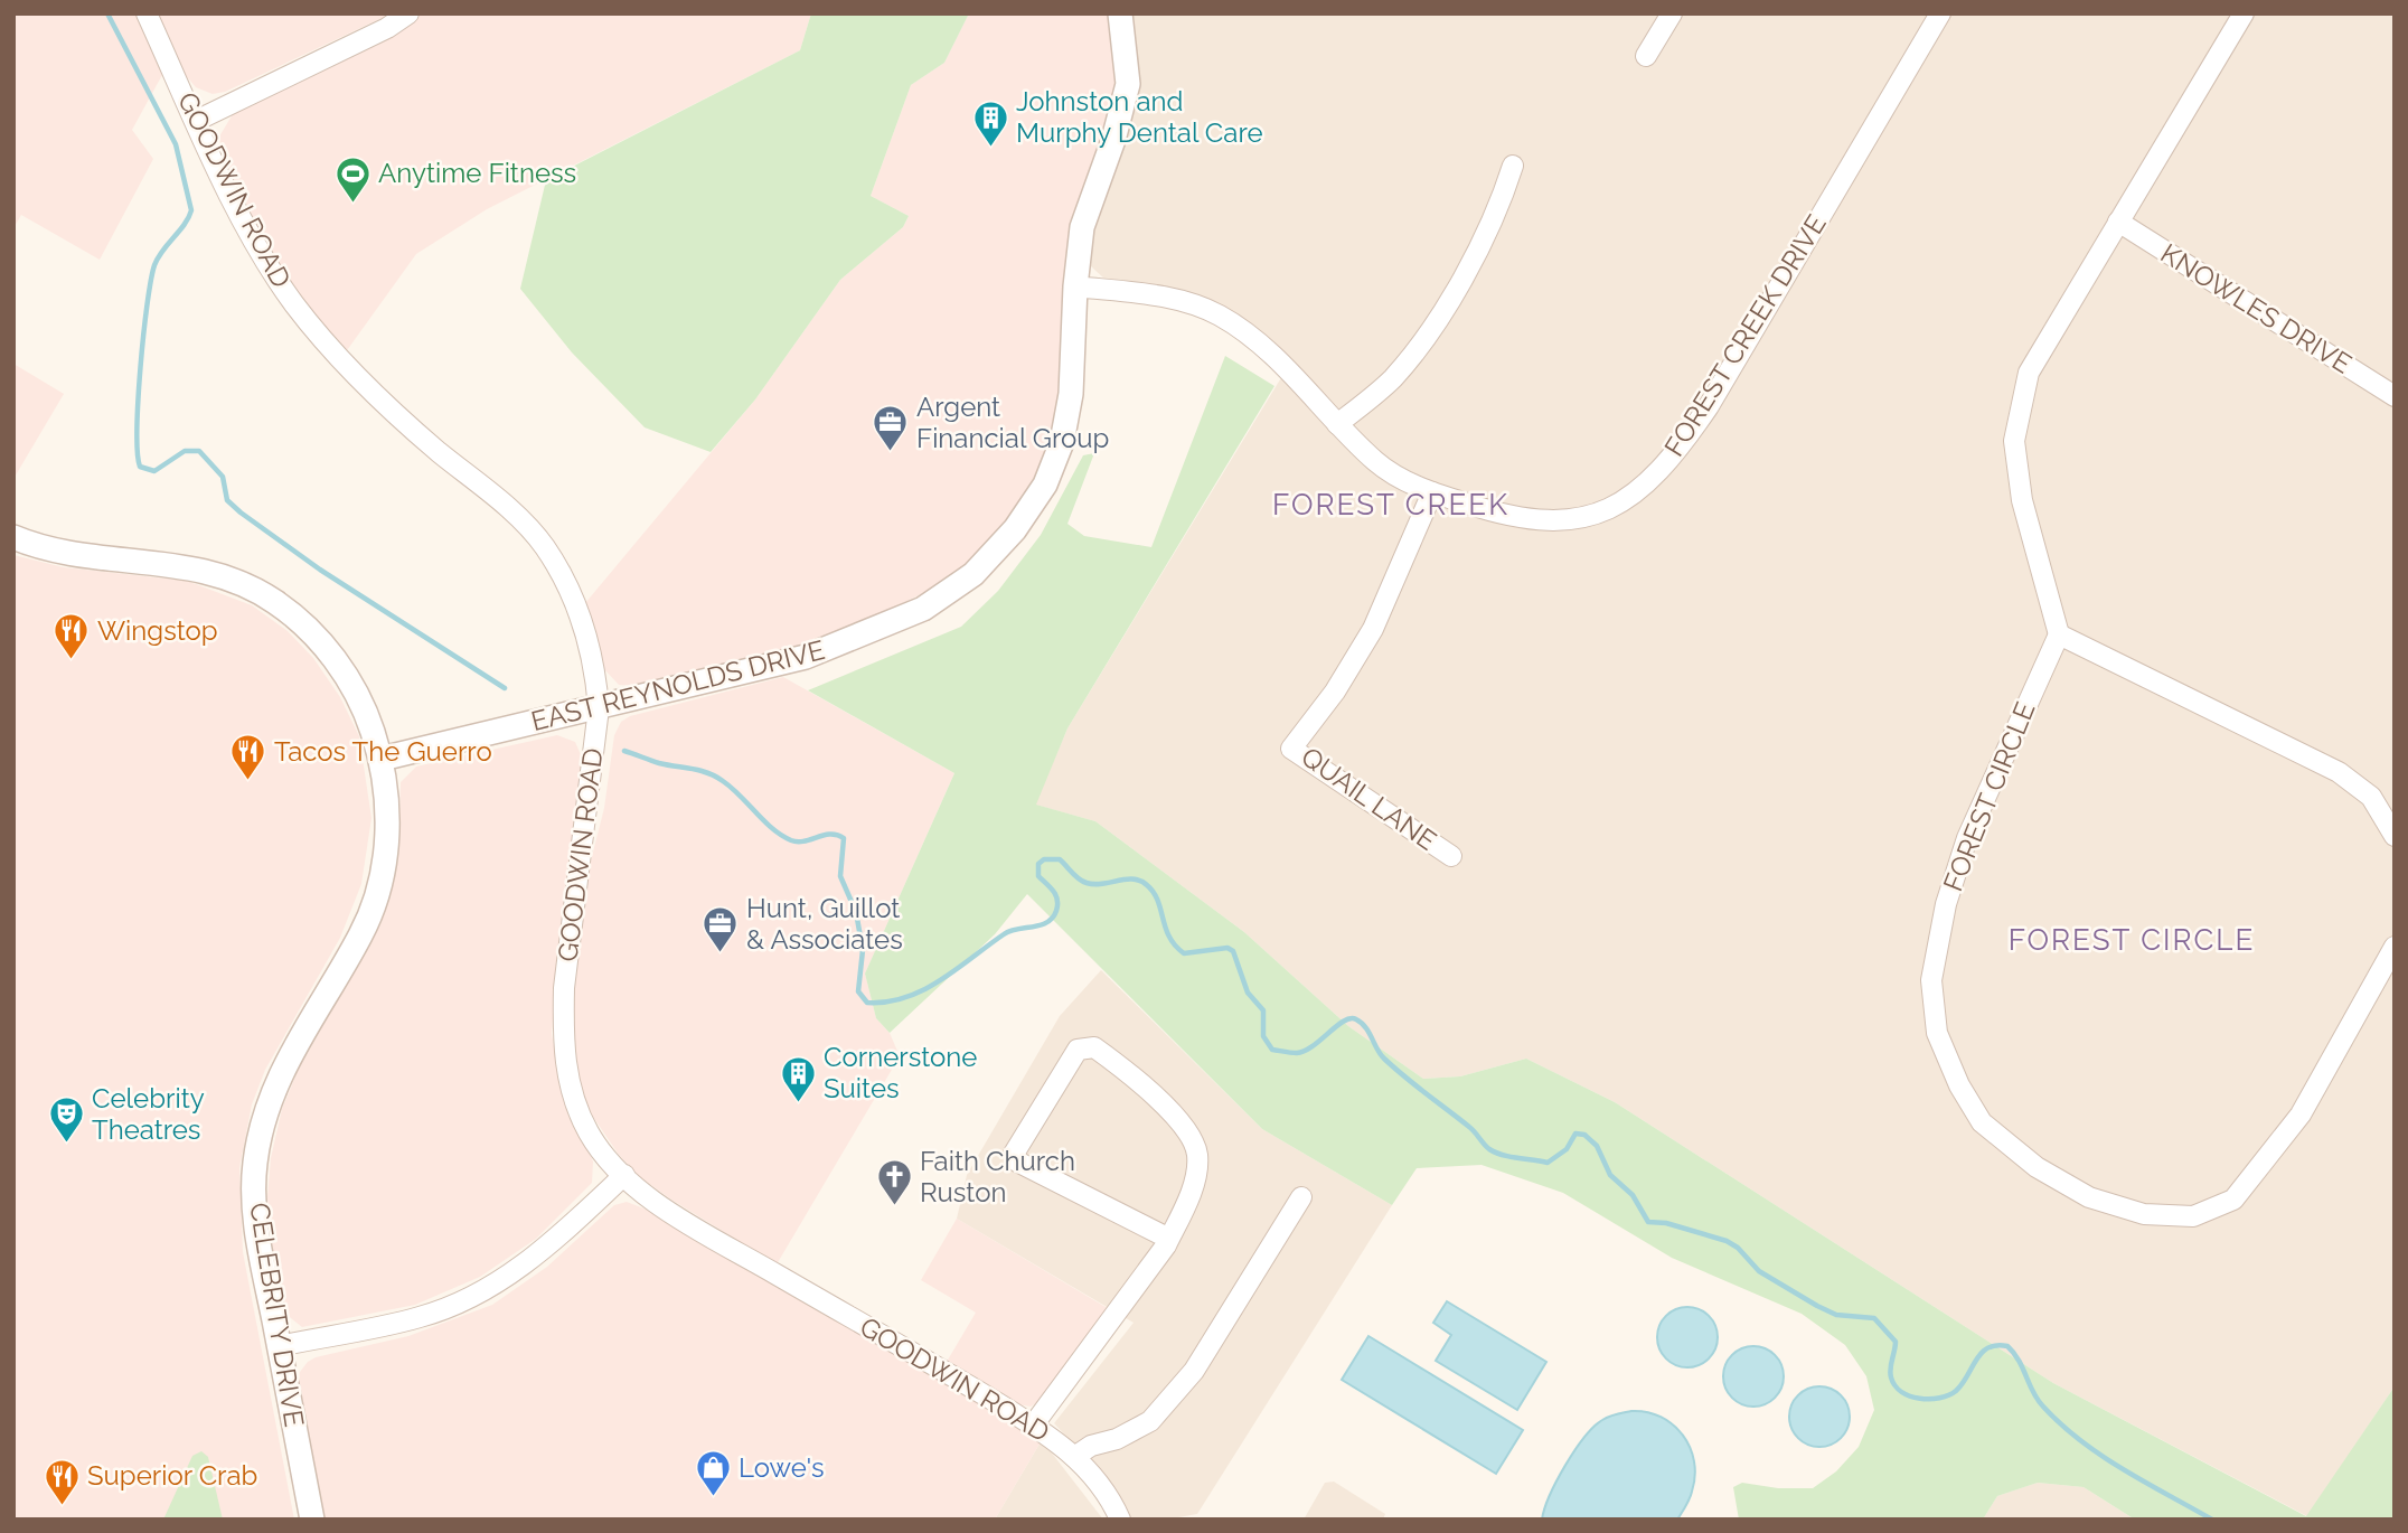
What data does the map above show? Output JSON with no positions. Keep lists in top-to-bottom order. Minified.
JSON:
{"streets":{"street":["GOODWIN ROAD","KNOWLES DRIVE","FOREST CREEK DRIVE","EAST REYNOLDS DRIVE","FOREST CIRCLE","QUAIL LANE","CELEBRITY DRIVE"]},"crossings":[["GOODWIN ROAD","EAST REYNOLDS DRIVE"],["FOREST CREEK DRIVE","EAST REYNOLDS DRIVE"],["FOREST CREEK DRIVE","QUAIL LANE"],["EAST REYNOLDS DRIVE","CELEBRITY DRIVE"]],"districts":["FOREST CREEK","FOREST CIRCLE"],"places":{"building":["Johnston and Murphy Dental Care","Cornerstone Suites"],"sports":["Anytime Fitness"],"office":["Argent Financial Group","Hunt, Guillot & Associates"],"restaurant":["Wingstop","Tacos The Guerro","Superior Crab"],"theatre":["Celebrity Theatres"],"church":["Faith Church Ruston"],"shop":["Lowe's"]}}
